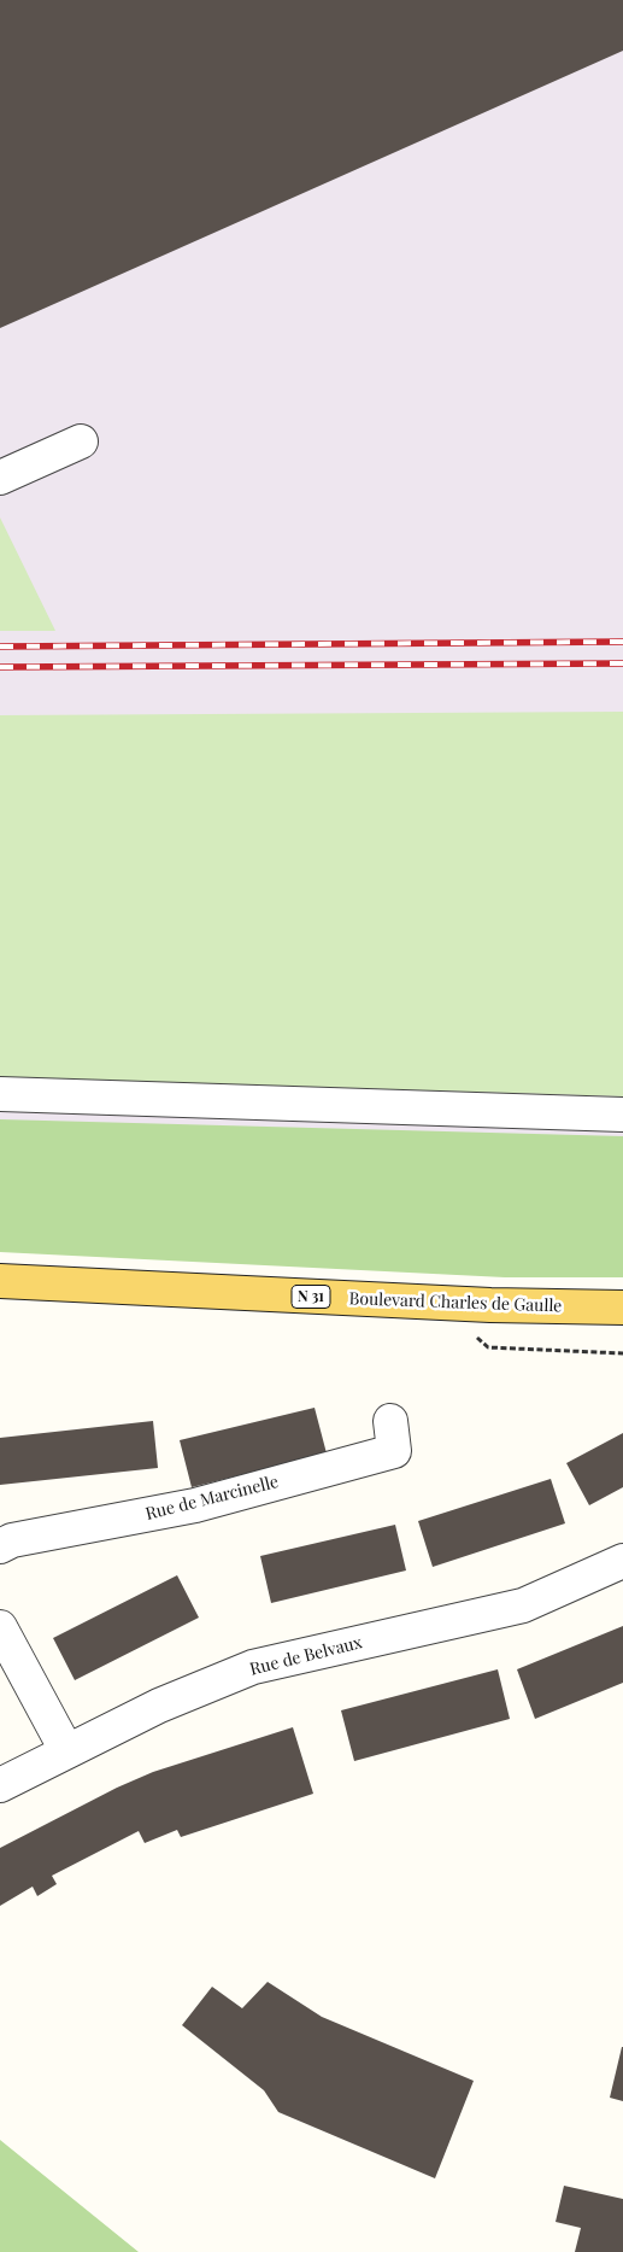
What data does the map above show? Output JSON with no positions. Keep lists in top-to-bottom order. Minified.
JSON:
{"streets":{"main road":["N 31","Boulevard Charles de Gaulle"],"street":["Rue de Marcinelle","Rue de Belvaux"]}}
